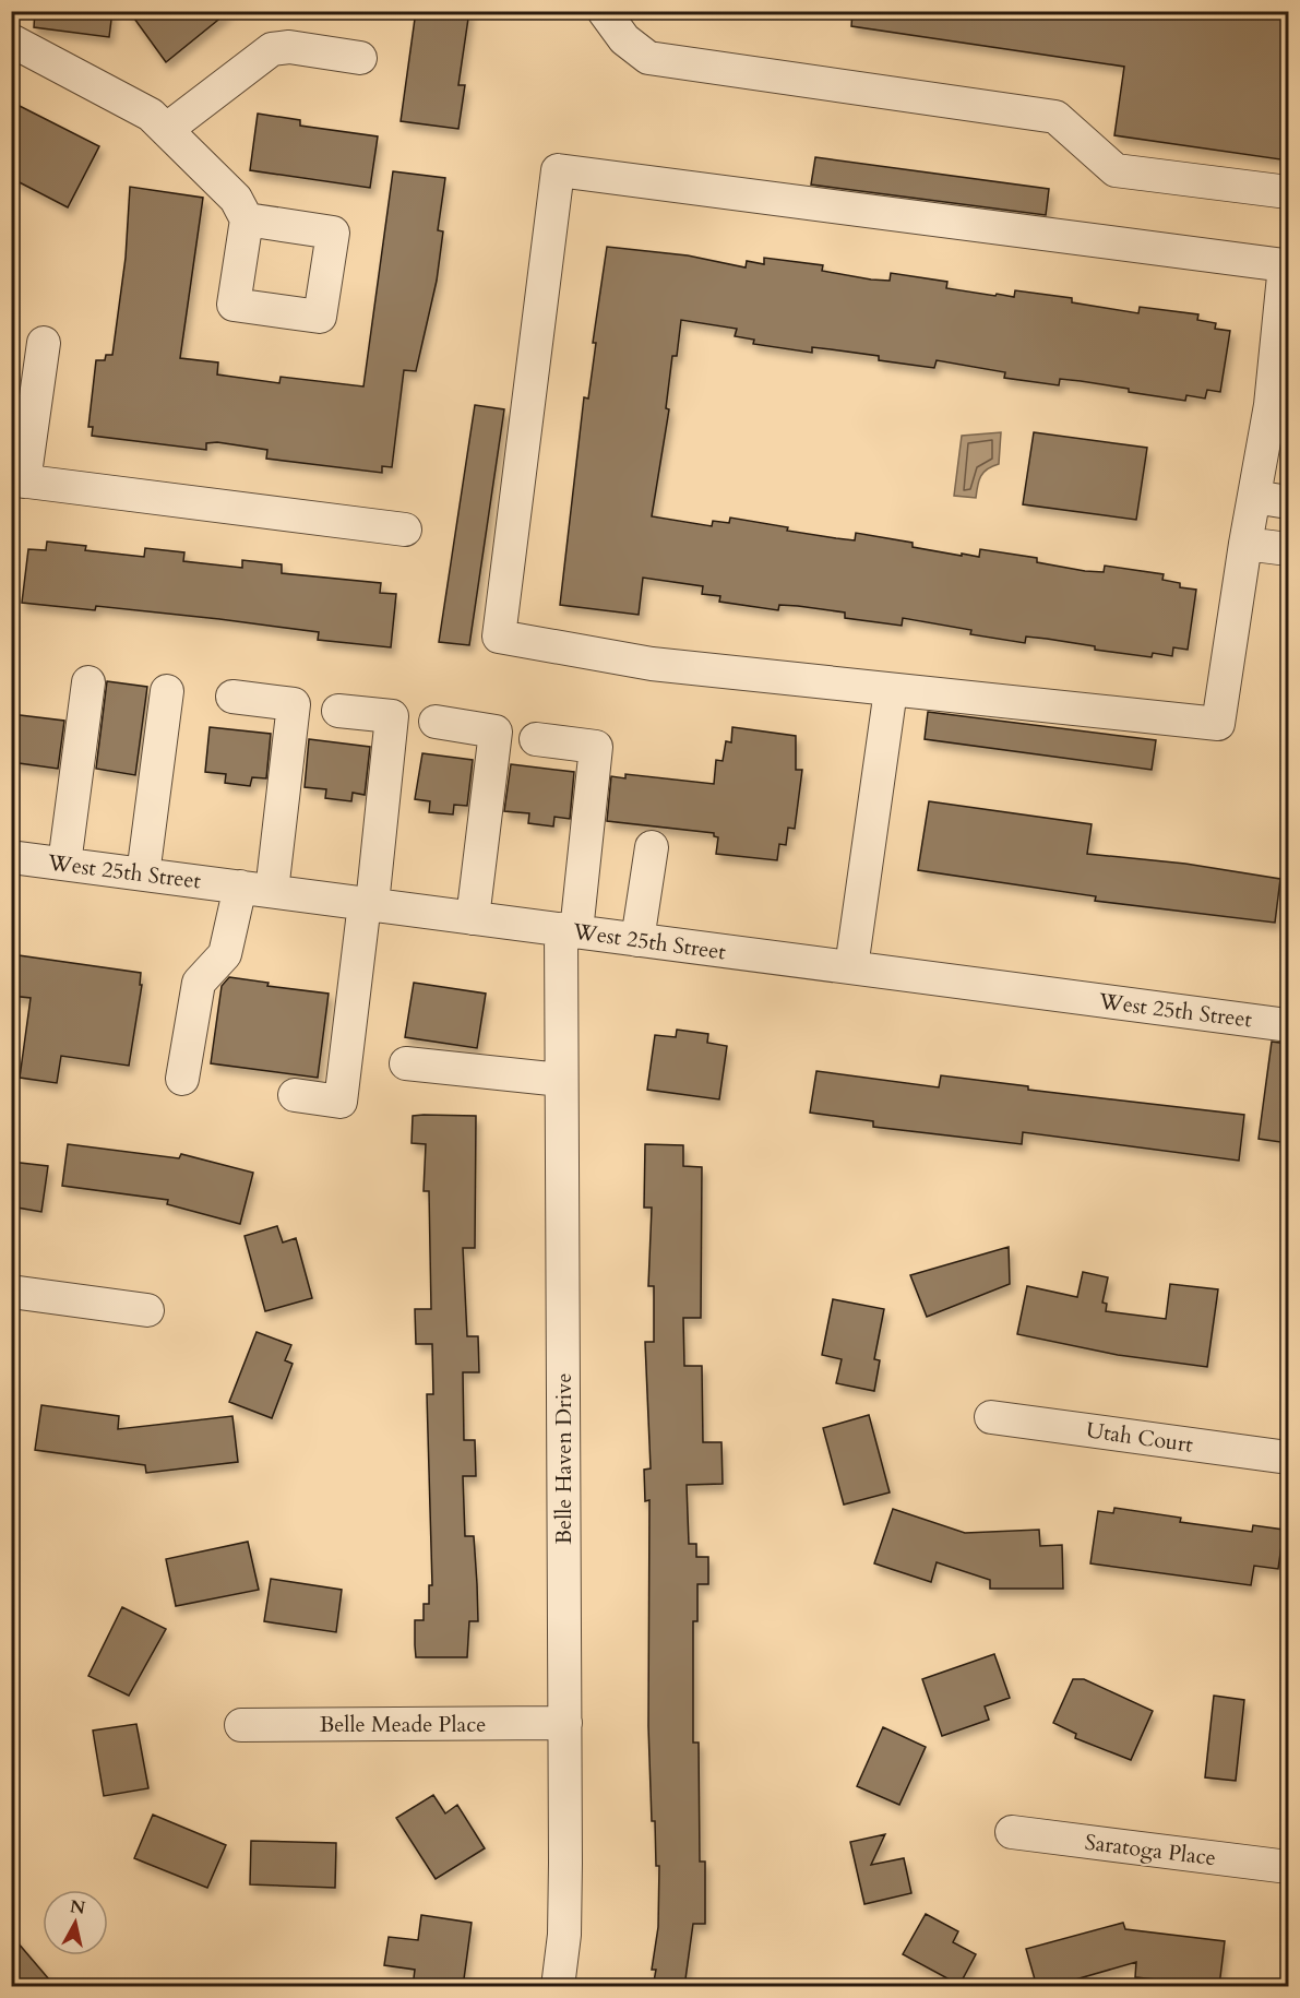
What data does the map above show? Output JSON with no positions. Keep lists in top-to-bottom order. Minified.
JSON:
{"streets":{"street":["West 25th Street","Utah Court","Belle Haven Drive","Belle Meade Place","Saratoga Place"]},"crossings":[["West 25th Street","Belle Haven Drive"],["Belle Haven Drive","Belle Meade Place"]],"north":"top"}
